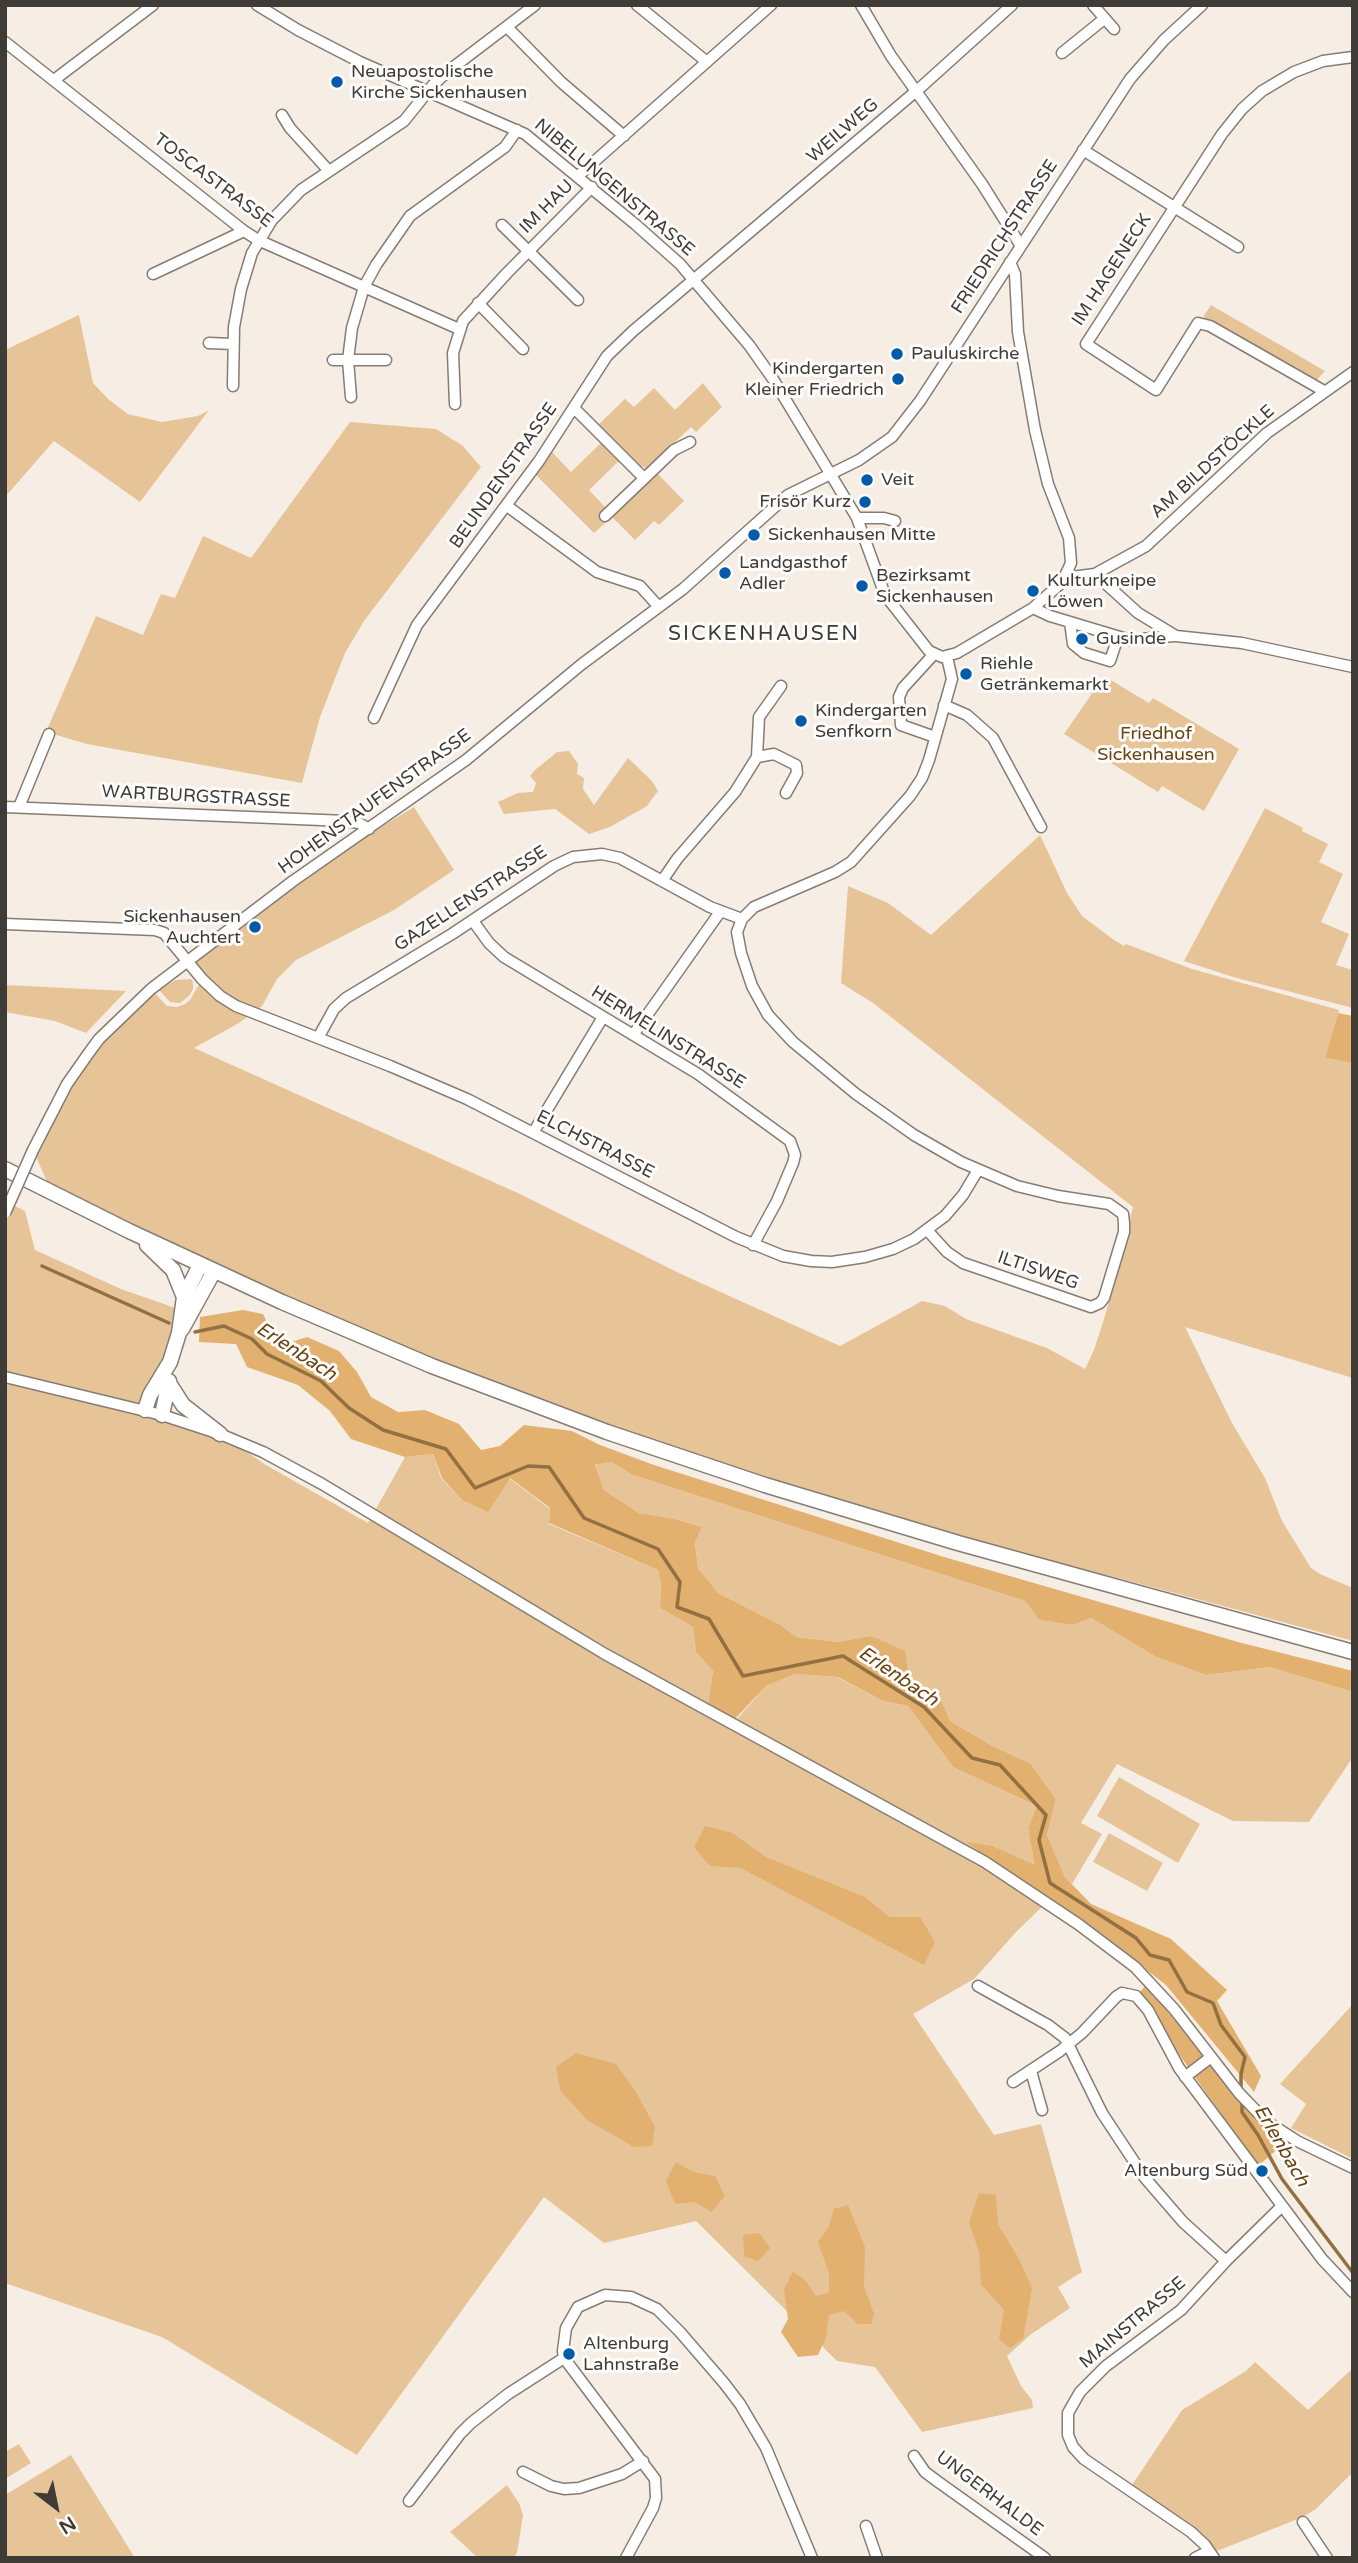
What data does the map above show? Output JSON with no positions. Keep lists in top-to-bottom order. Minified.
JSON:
{"streets":{"street":["WEILWEG","TOSCASTRASSE","NIBELUNGENSTRASSE","IM HAU","FRIEDRICHSTRASSE","IM HAGENECK","AM BILDSTÖCKLE","BEUNDENSTRASSE","WARTBURGSTRASSE","HOHENSTAUFENSTRASSE","GAZELLENSTRASSE","HERMELINSTRASSE","ELCHSTRASSE","ILTISWEG","MAINSTRASSE","UNGERHALDE"]},"crossings":[["WEILWEG","NIBELUNGENSTRASSE"],["WEILWEG","BEUNDENSTRASSE"],["TOSCASTRASSE","IM HAU"],["NIBELUNGENSTRASSE","IM HAU"],["NIBELUNGENSTRASSE","FRIEDRICHSTRASSE"],["NIBELUNGENSTRASSE","BEUNDENSTRASSE"],["NIBELUNGENSTRASSE","HOHENSTAUFENSTRASSE"],["FRIEDRICHSTRASSE","HOHENSTAUFENSTRASSE"],["IM HAGENECK","AM BILDSTÖCKLE"],["WARTBURGSTRASSE","HOHENSTAUFENSTRASSE"],["HOHENSTAUFENSTRASSE","ELCHSTRASSE"],["GAZELLENSTRASSE","HERMELINSTRASSE"],["GAZELLENSTRASSE","ELCHSTRASSE"],["HERMELINSTRASSE","ELCHSTRASSE"],["ELCHSTRASSE","ILTISWEG"]],"districts":["SICKENHAUSEN"],"water":["Erlenbach"],"parks":["Friedhof Sickenhausen"],"places":["Neuapostolische Kirche Sickenhausen","Pauluskirche","Kindergarten Kleiner Friedrich","Veit","Frisör Kurz","Sickenhausen Mitte","Landgasthof Adler","Bezirksamt Sickenhausen","Kulturkneipe Löwen","Gusinde","Riehle Getränkemarkt","Kindergarten Senfkorn","Sickenhausen Auchtert","Altenburg Süd","Altenburg Lahnstraße"],"north":"bottom right"}
